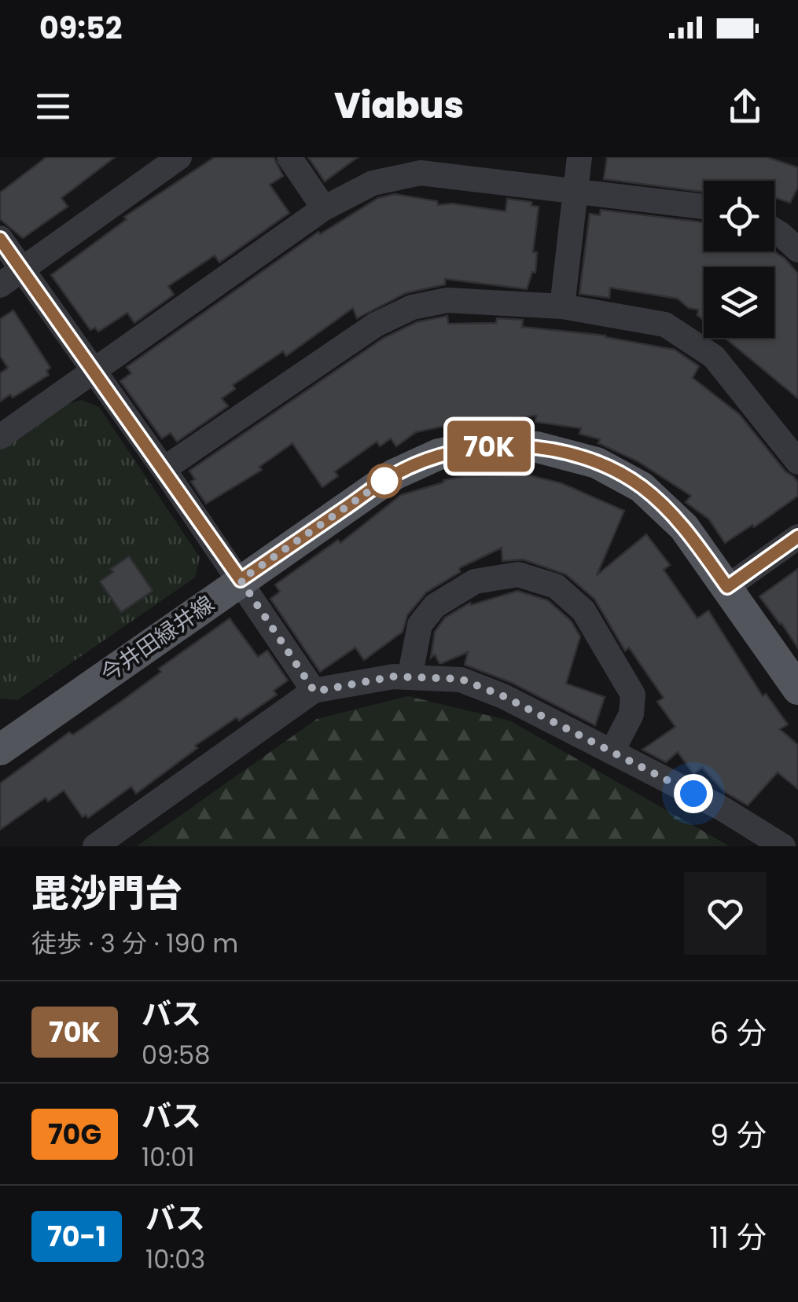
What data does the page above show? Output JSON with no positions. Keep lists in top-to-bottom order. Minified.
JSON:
{"streets":{"main road":["今井田緑井線"]},"lines":["bus line 70K"],"page":{"status":"09:52","header":"Viabus","on_map":"70K","heading":["毘沙門台","徒歩 · 3 分 · 190 m"],"list":[{"mark":"70K","name":"バス","note":"09:58","value":"6 分"},{"mark":"70G","name":"バス","note":"10:01","value":"9 分"},{"mark":"70-1","name":"バス","note":"10:03","value":"11 分"}]}}
